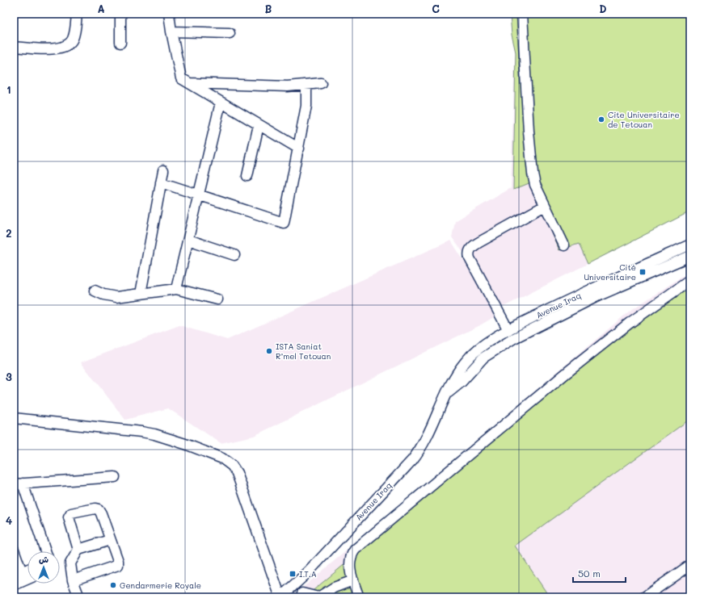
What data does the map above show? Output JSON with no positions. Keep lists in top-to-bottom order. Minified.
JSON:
{"streets":{"street":["Avenue Iraq"]},"places":{"other":["Cite Universitaire de Tetouan","ISTA Saniat R’mel Tetouan","Gendarmerie Royale"],"transit":["Cité Universitaire","I.T.A"]},"scale_bar":"50 m","north":"top","grid":{"columns":["A","B","C","D"],"rows":["1","2","3","4"]}}
